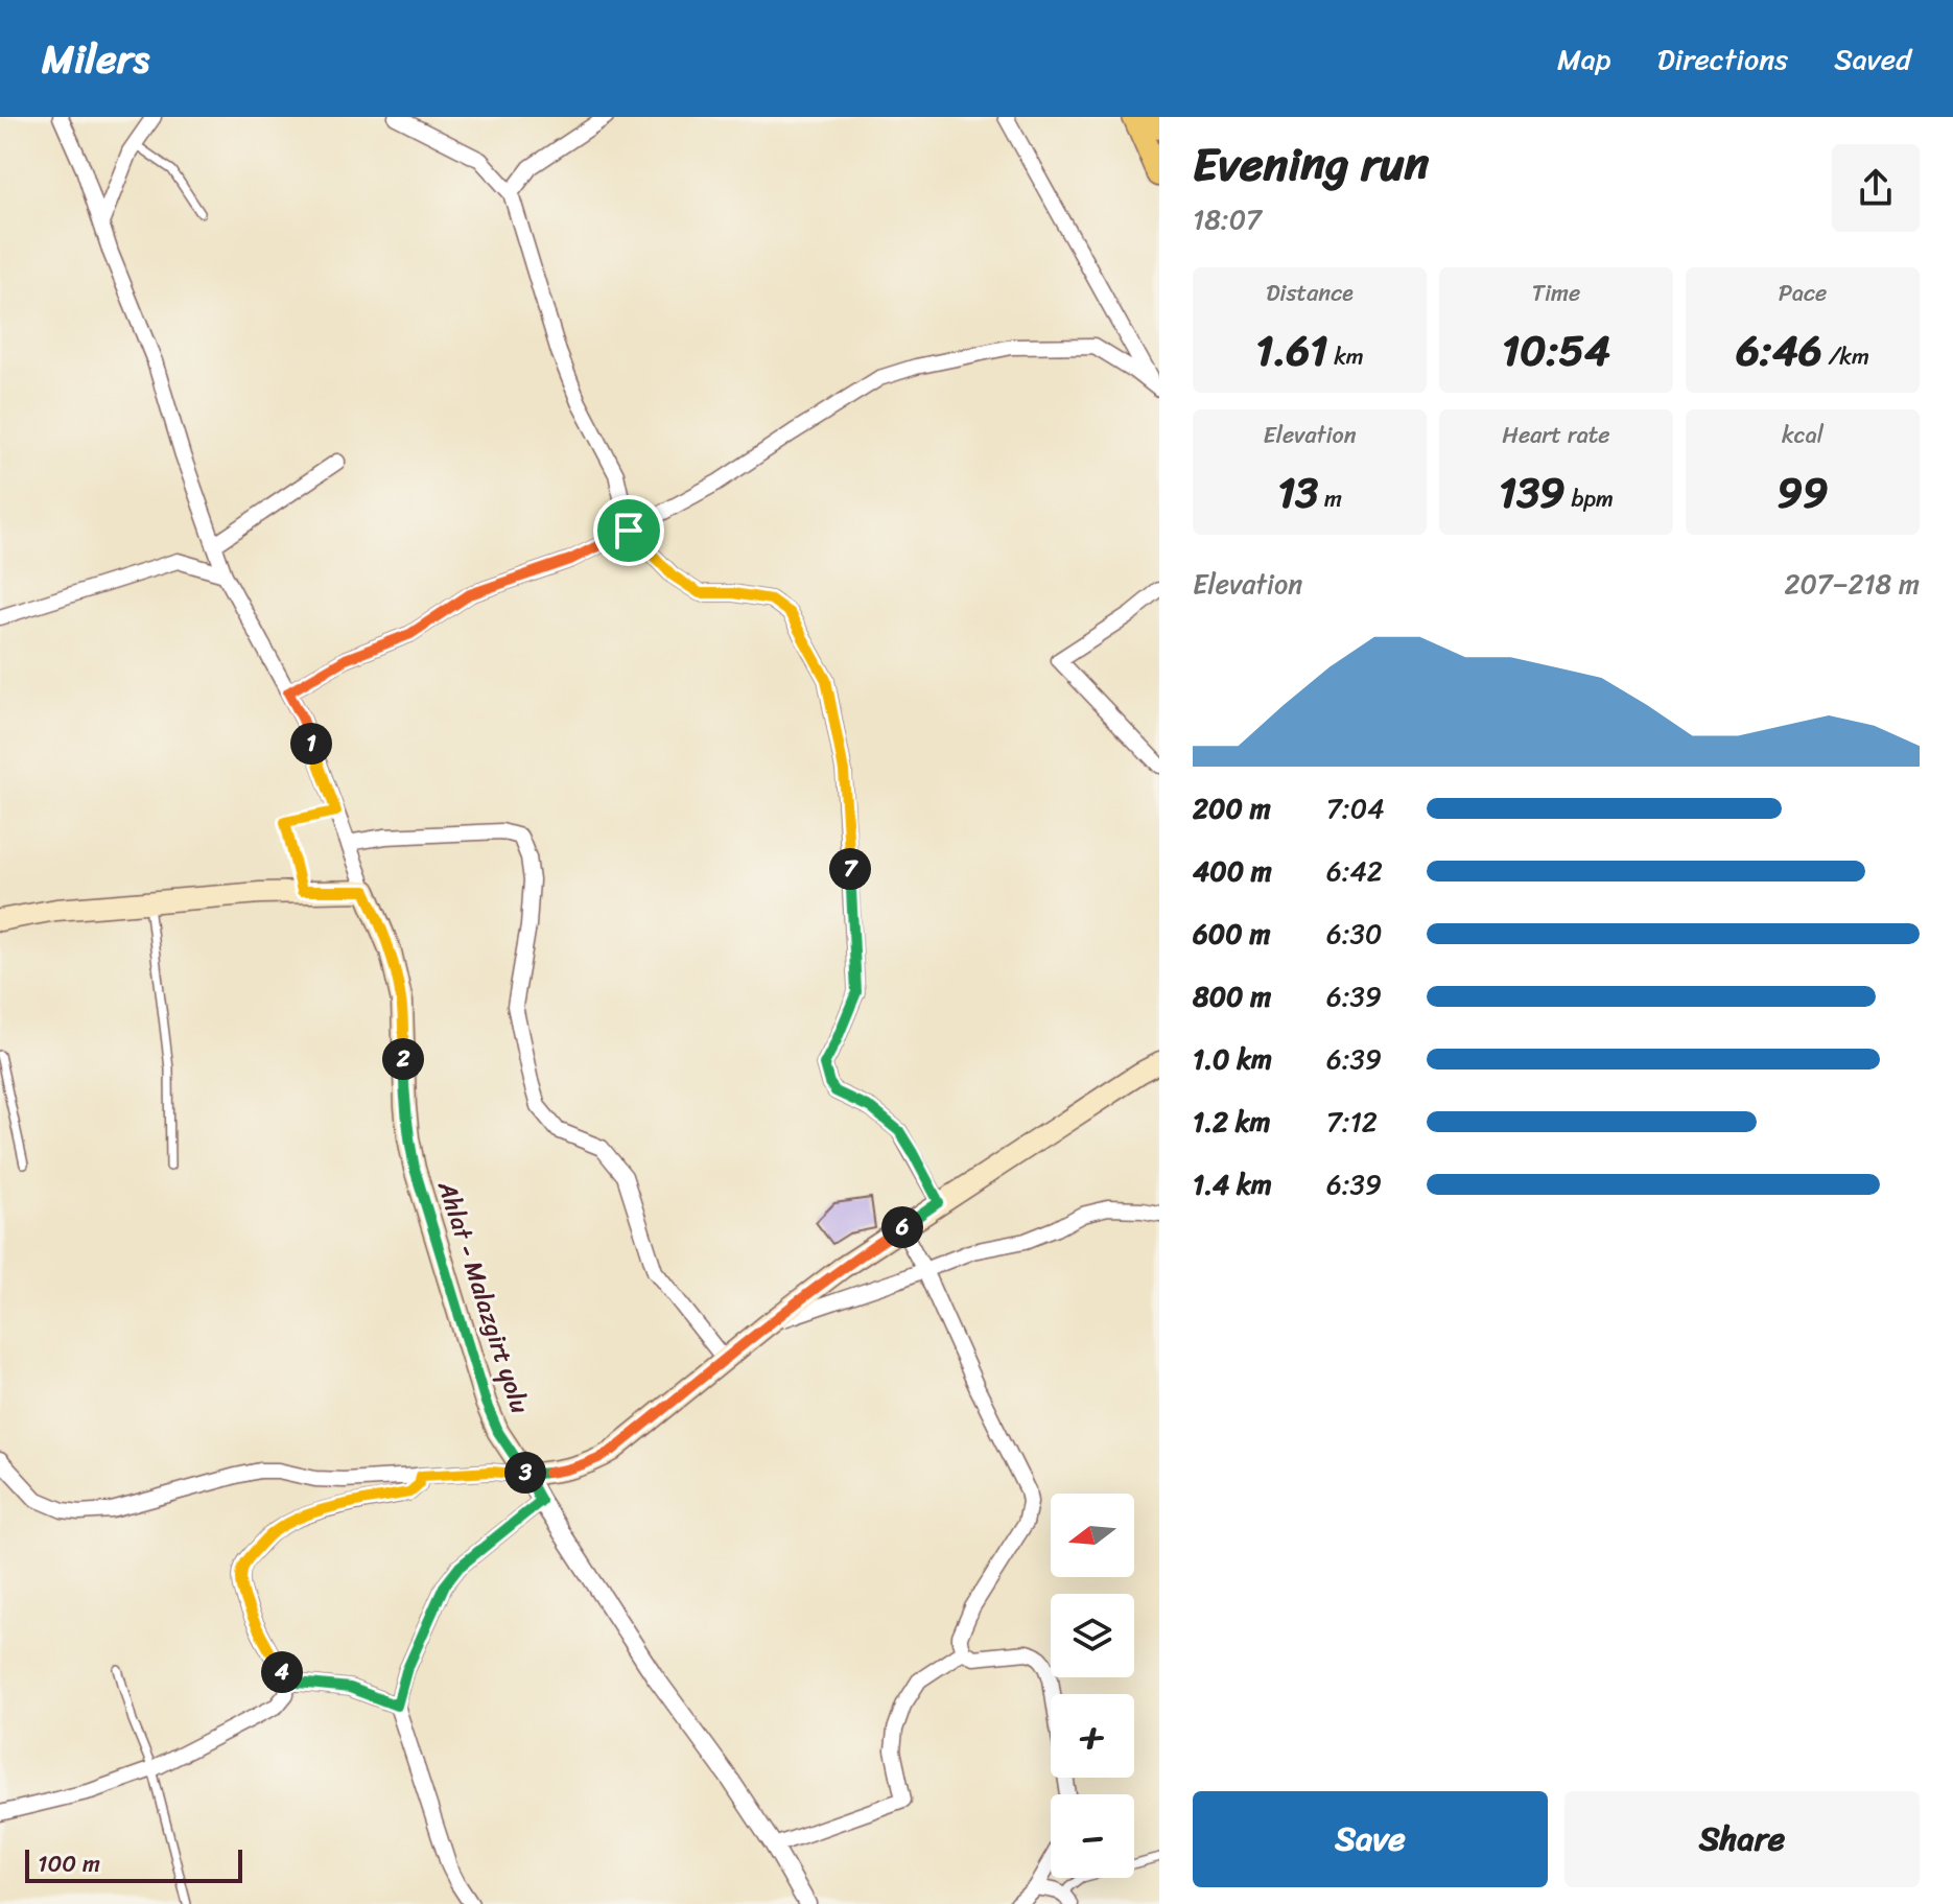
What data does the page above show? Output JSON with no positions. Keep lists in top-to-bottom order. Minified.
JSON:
{"streets":{"main road":["Ahlat - Malazgirt yolu"]},"scale_bar":"100 m","north":"left","page":{"header":"Milers","nav":["Map","Directions","Saved"],"heading":["Evening run","18:07"],"stats":[["Distance","1.61 km"],["Time","10:54"],["Pace","6:46 /km"],["Elevation","13 m"],["Heart rate","139 bpm"],["kcal","99"]],"chart":["Elevation","207–218 m"],"pins":["1","7","2","6","3","4"],"list":[{"name":"200 m","note":"7:04"},{"name":"400 m","note":"6:42"},{"name":"600 m","note":"6:30"},{"name":"800 m","note":"6:39"},{"name":"1.0 km","note":"6:39"},{"name":"1.2 km","note":"7:12"},{"name":"1.4 km","note":"6:39"}],"map_buttons":["+","−"],"buttons":["Save","Share"],"scale":"100 m"}}
